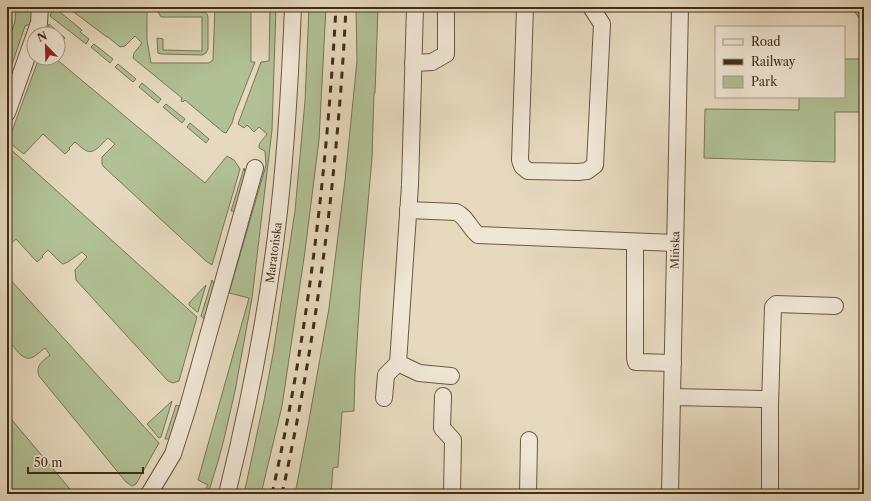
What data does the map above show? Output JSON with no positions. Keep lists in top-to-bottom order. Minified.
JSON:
{"streets":{"street":["Mińska","Maratońska"]},"legend":["Road","Railway","Park"],"scale_bar":"50 m","north":"top left"}
